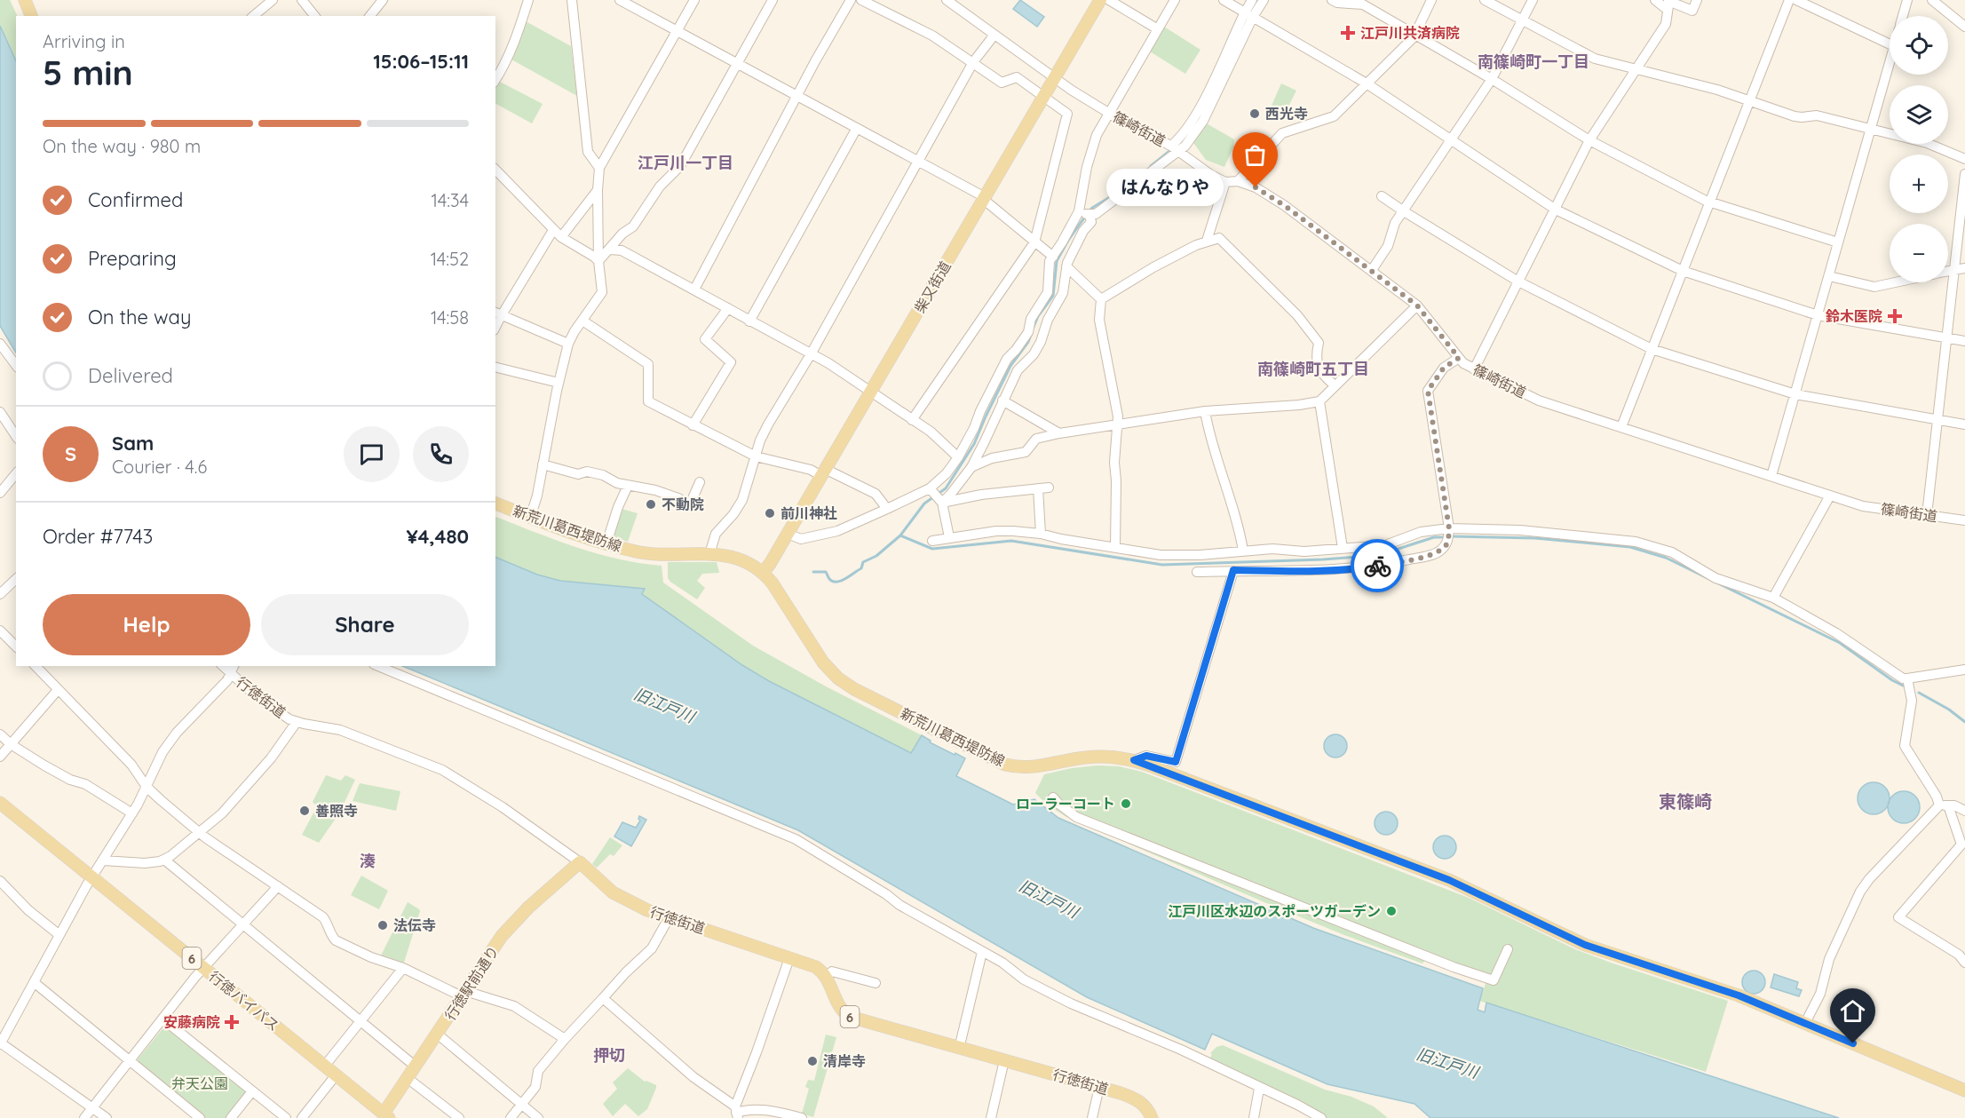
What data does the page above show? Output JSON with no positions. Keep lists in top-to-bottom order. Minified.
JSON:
{"streets":{"main road":["柴又街道","新荒川葛西堤防線","行徳街道","6","行徳駅前通り","行徳バイパス"],"street":["篠崎街道"]},"crossings":[["篠崎街道","柴又街道"],["柴又街道","新荒川葛西堤防線"],["行徳街道","行徳駅前通り"],["行徳駅前通り","行徳バイパス"]],"districts":["南篠崎町一丁目","江戸川一丁目","南篠崎町五丁目","東篠崎","湊","押切"],"water":["旧江戸川"],"parks":["弁天公園"],"places":{"health":["江戸川共済病院","鈴木医院","安藤病院"],"other":["西光寺","はんなりや","不動院","前川神社","ローラーコート","善照寺","江戸川区水辺のスポーツガーデン","法伝寺","清岸寺"]},"page":{"map_buttons":["+","−"],"heading":["5 min","Arriving in","15:06–15:11"],"panel":["Sam","Courier · 4.6","Order #7743","¥4,480"],"bar":"On the way · 980 m","bubble":"はんなりや","list":[["Confirmed","14:34"],["Preparing","14:52"],["On the way","14:58"],"Delivered"],"round":"S","buttons":["Help","Share"]}}
